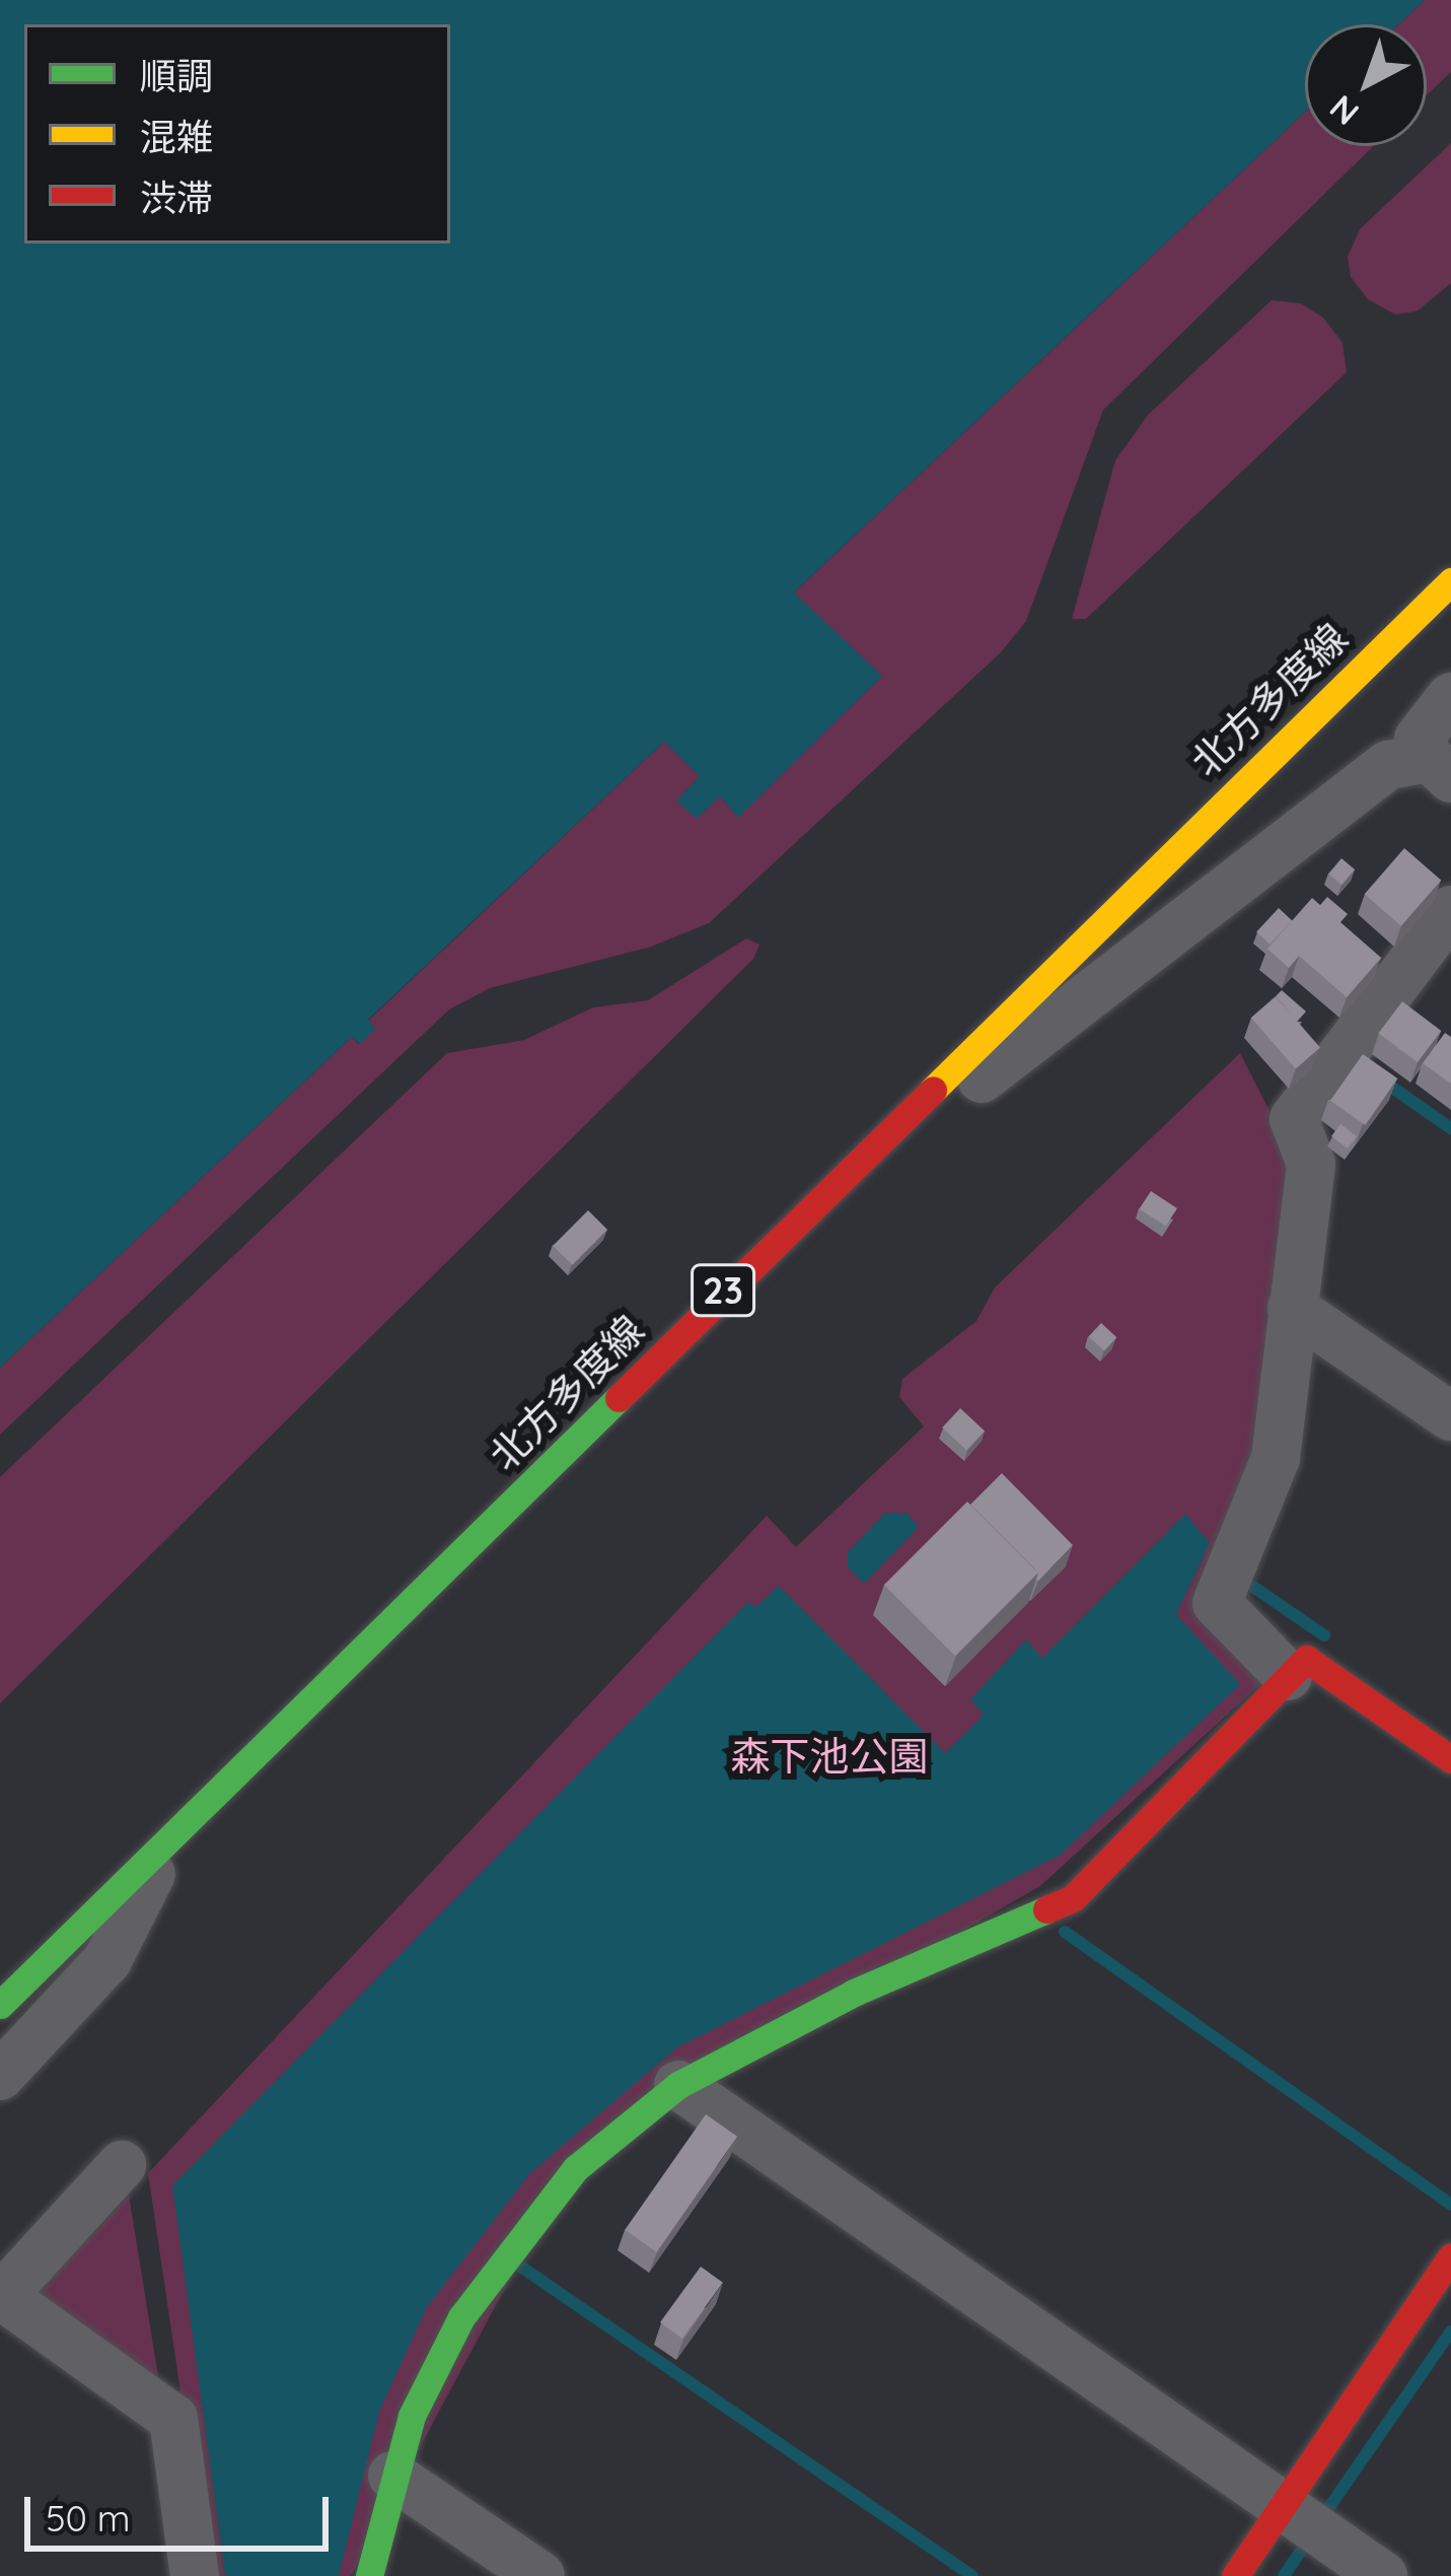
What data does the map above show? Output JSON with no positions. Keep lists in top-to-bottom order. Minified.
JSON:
{"streets":{"main road":["北方多度線","23"]},"parks":["森下池公園"],"legend":["順調","混雑","渋滞"],"scale_bar":"50 m","north":"bottom left"}
